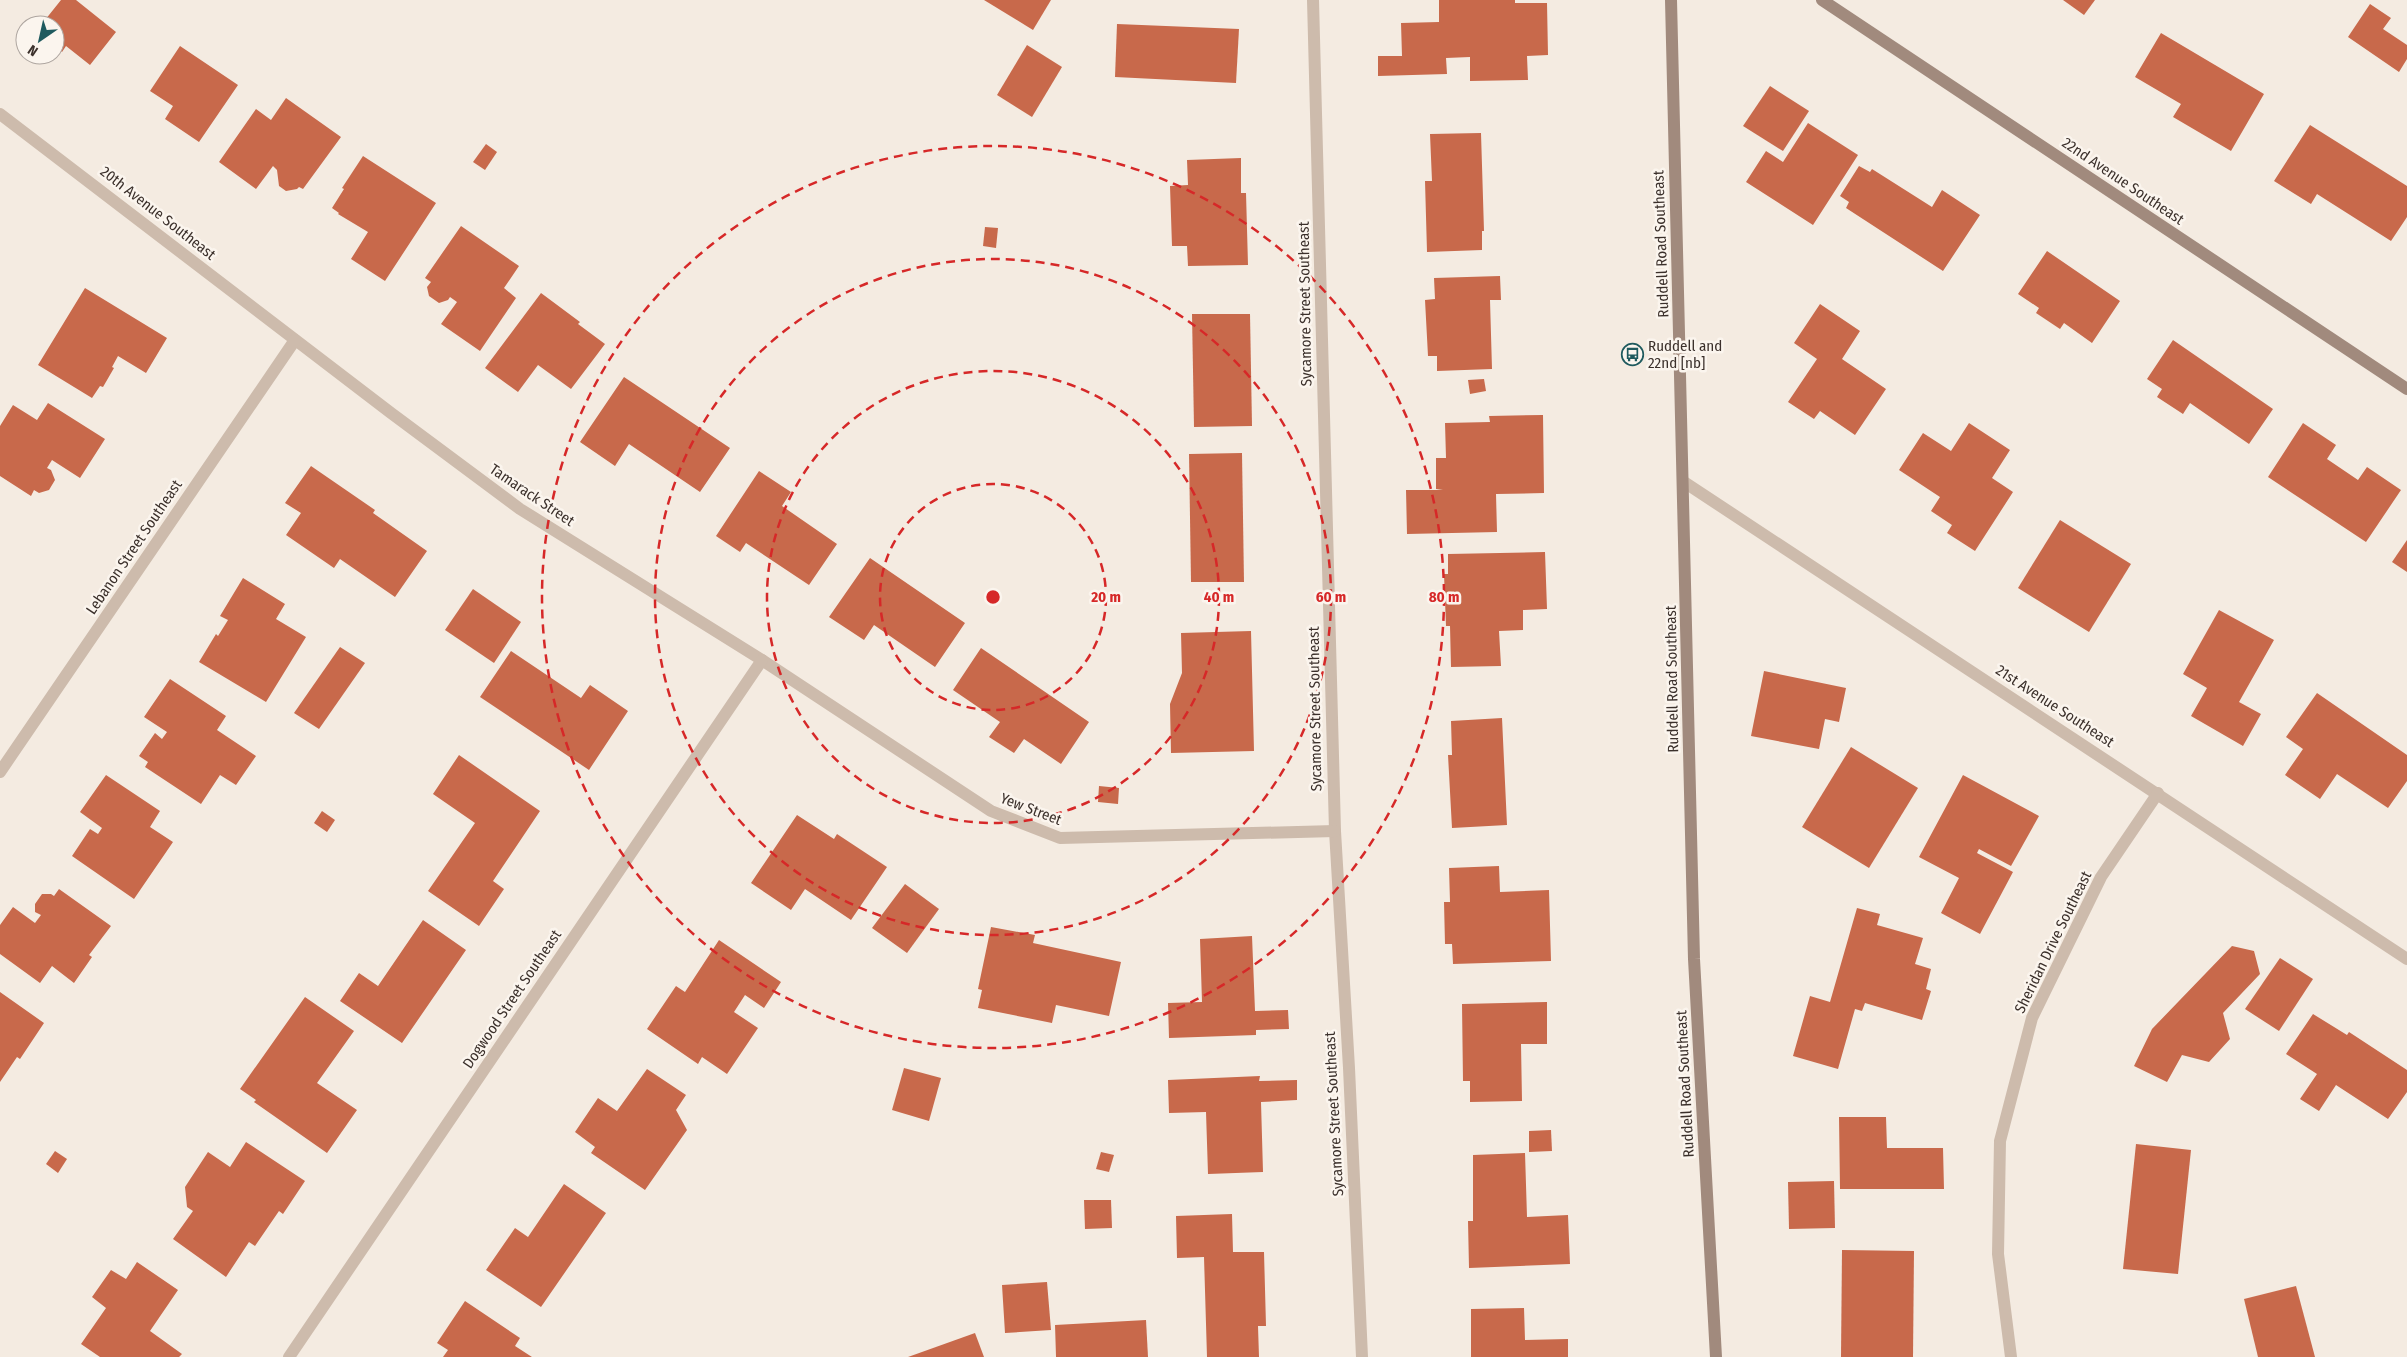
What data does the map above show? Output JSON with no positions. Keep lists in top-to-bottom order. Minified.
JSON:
{"streets":{"main road":["22nd Avenue Southeast","Ruddell Road Southeast"],"street":["20th Avenue Southeast","Sycamore Street Southeast","Tamarack Street","Lebanon Street Southeast","21st Avenue Southeast","Yew Street","Sheridan Drive Southeast","Dogwood Street Southeast"]},"crossings":[["20th Avenue Southeast","Tamarack Street"],["20th Avenue Southeast","Lebanon Street Southeast"],["Ruddell Road Southeast","21st Avenue Southeast"],["Sycamore Street Southeast","Yew Street"],["Tamarack Street","Lebanon Street Southeast"],["Tamarack Street","Yew Street"],["Tamarack Street","Dogwood Street Southeast"],["21st Avenue Southeast","Sheridan Drive Southeast"],["Yew Street","Dogwood Street Southeast"]],"places":{"bus stop":["Ruddell and 22nd [nb]"]},"north":"bottom left","rings":["20 m","40 m","60 m","80 m"]}
